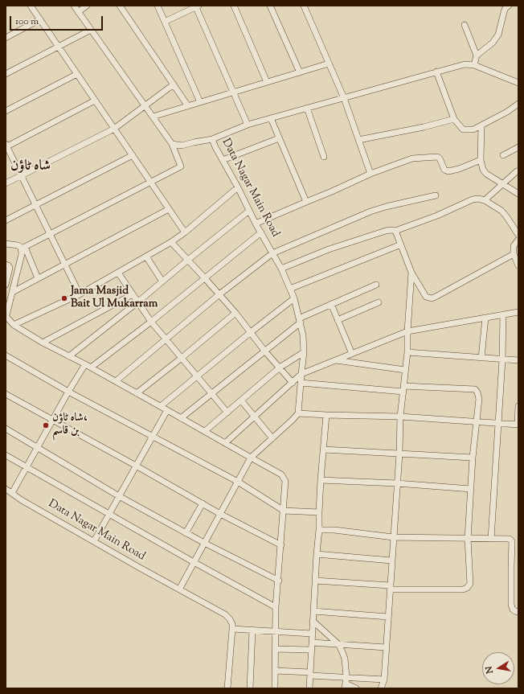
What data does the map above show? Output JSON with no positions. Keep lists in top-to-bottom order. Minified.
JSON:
{"streets":{"street":["Data Nagar Main Road"]},"districts":["شاہ ٹاؤن"],"places":["Jama Masjid Bait Ul Mukarram","شاہ ٹاؤن، بن قاسم"],"scale_bar":"100 m","north":"left"}
